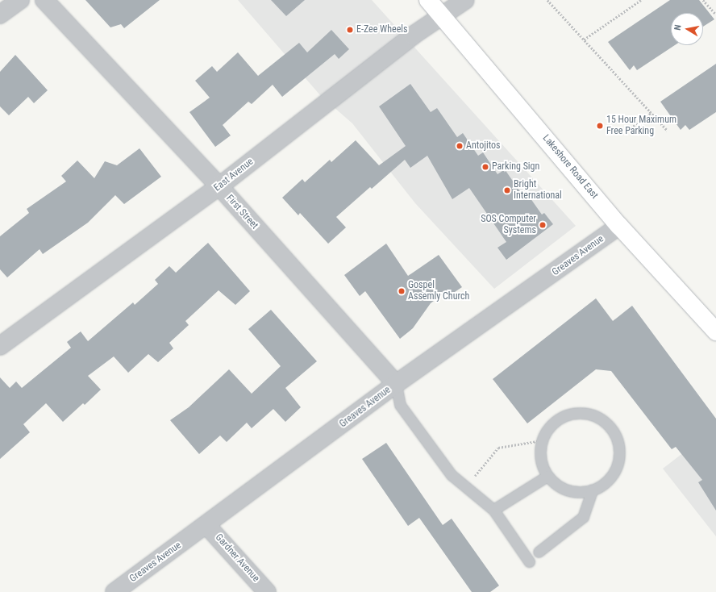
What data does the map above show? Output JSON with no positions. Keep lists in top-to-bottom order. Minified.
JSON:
{"streets":{"main road":["Lakeshore Road East"],"street":["East Avenue","First Street","Greaves Avenue","Gardner Avenue"]},"crossings":[["Lakeshore Road East","East Avenue"],["Lakeshore Road East","Greaves Avenue"],["East Avenue","First Street"],["First Street","Greaves Avenue"],["Greaves Avenue","Gardner Avenue"]],"places":["E-Zee Wheels","15 Hour Maximum Free Parking","Antojitos","Parking Sign","Bright International","SOS Computer Systems","Gospel Assemly Church"],"north":"left"}
